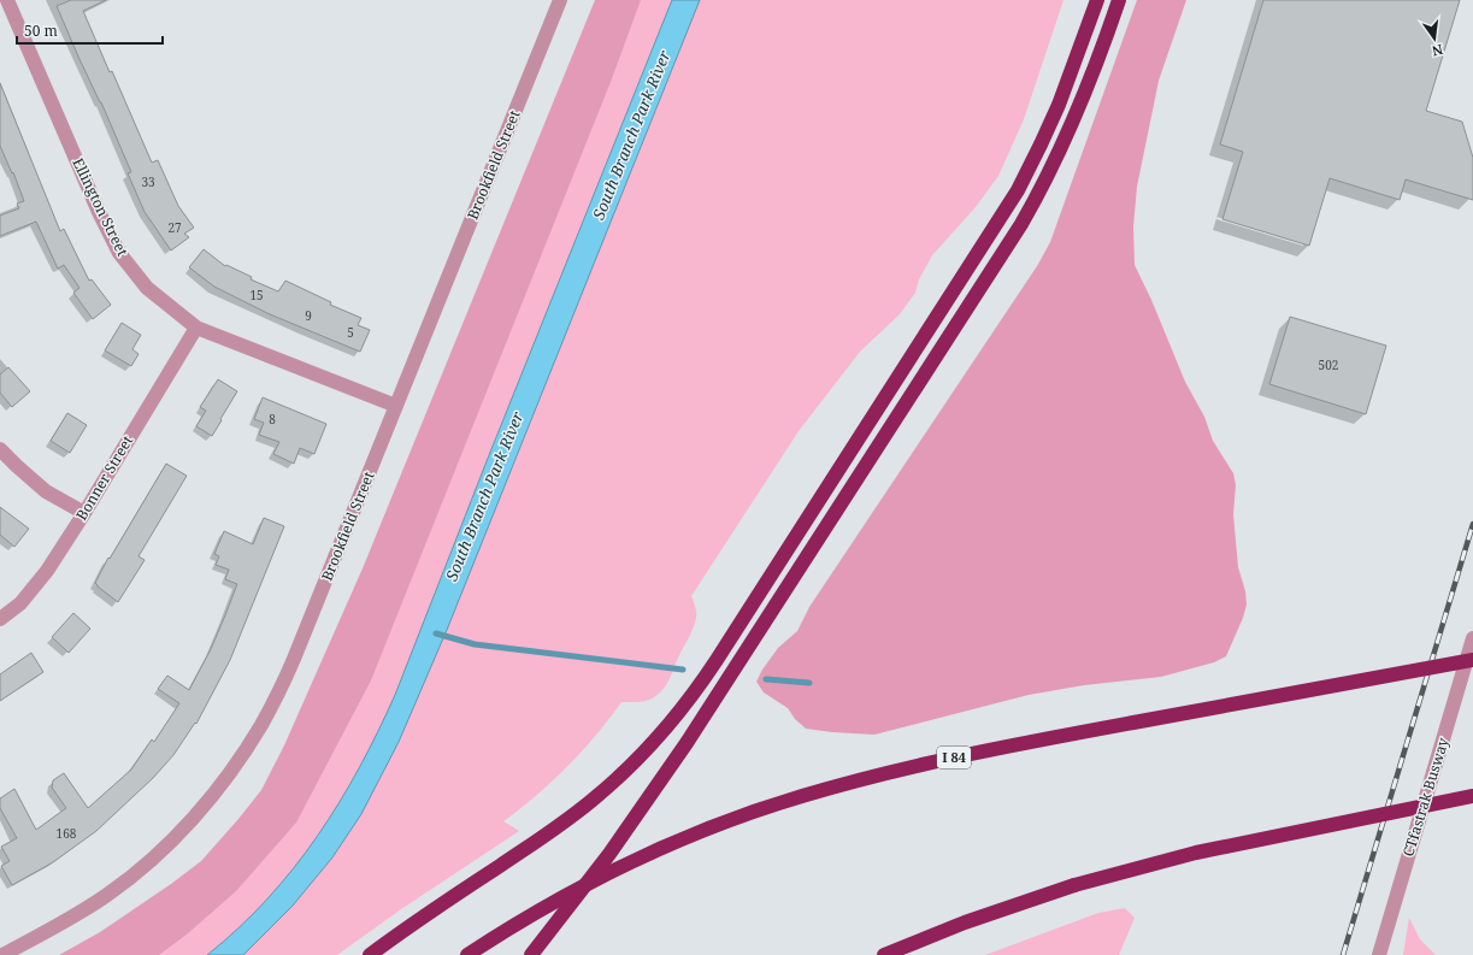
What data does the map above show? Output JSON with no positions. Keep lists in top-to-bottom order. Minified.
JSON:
{"streets":{"highway":["I 84"],"street":["Brookfield Street","Ellington Street","Bonner Street","CTfastrak Busway"]},"crossings":[["Brookfield Street","Ellington Street"],["Ellington Street","Bonner Street"]],"water":["South Branch Park River"],"house_numbers":["33","27","15","9","5","502","8","168"],"scale_bar":"50 m","north":"bottom"}
